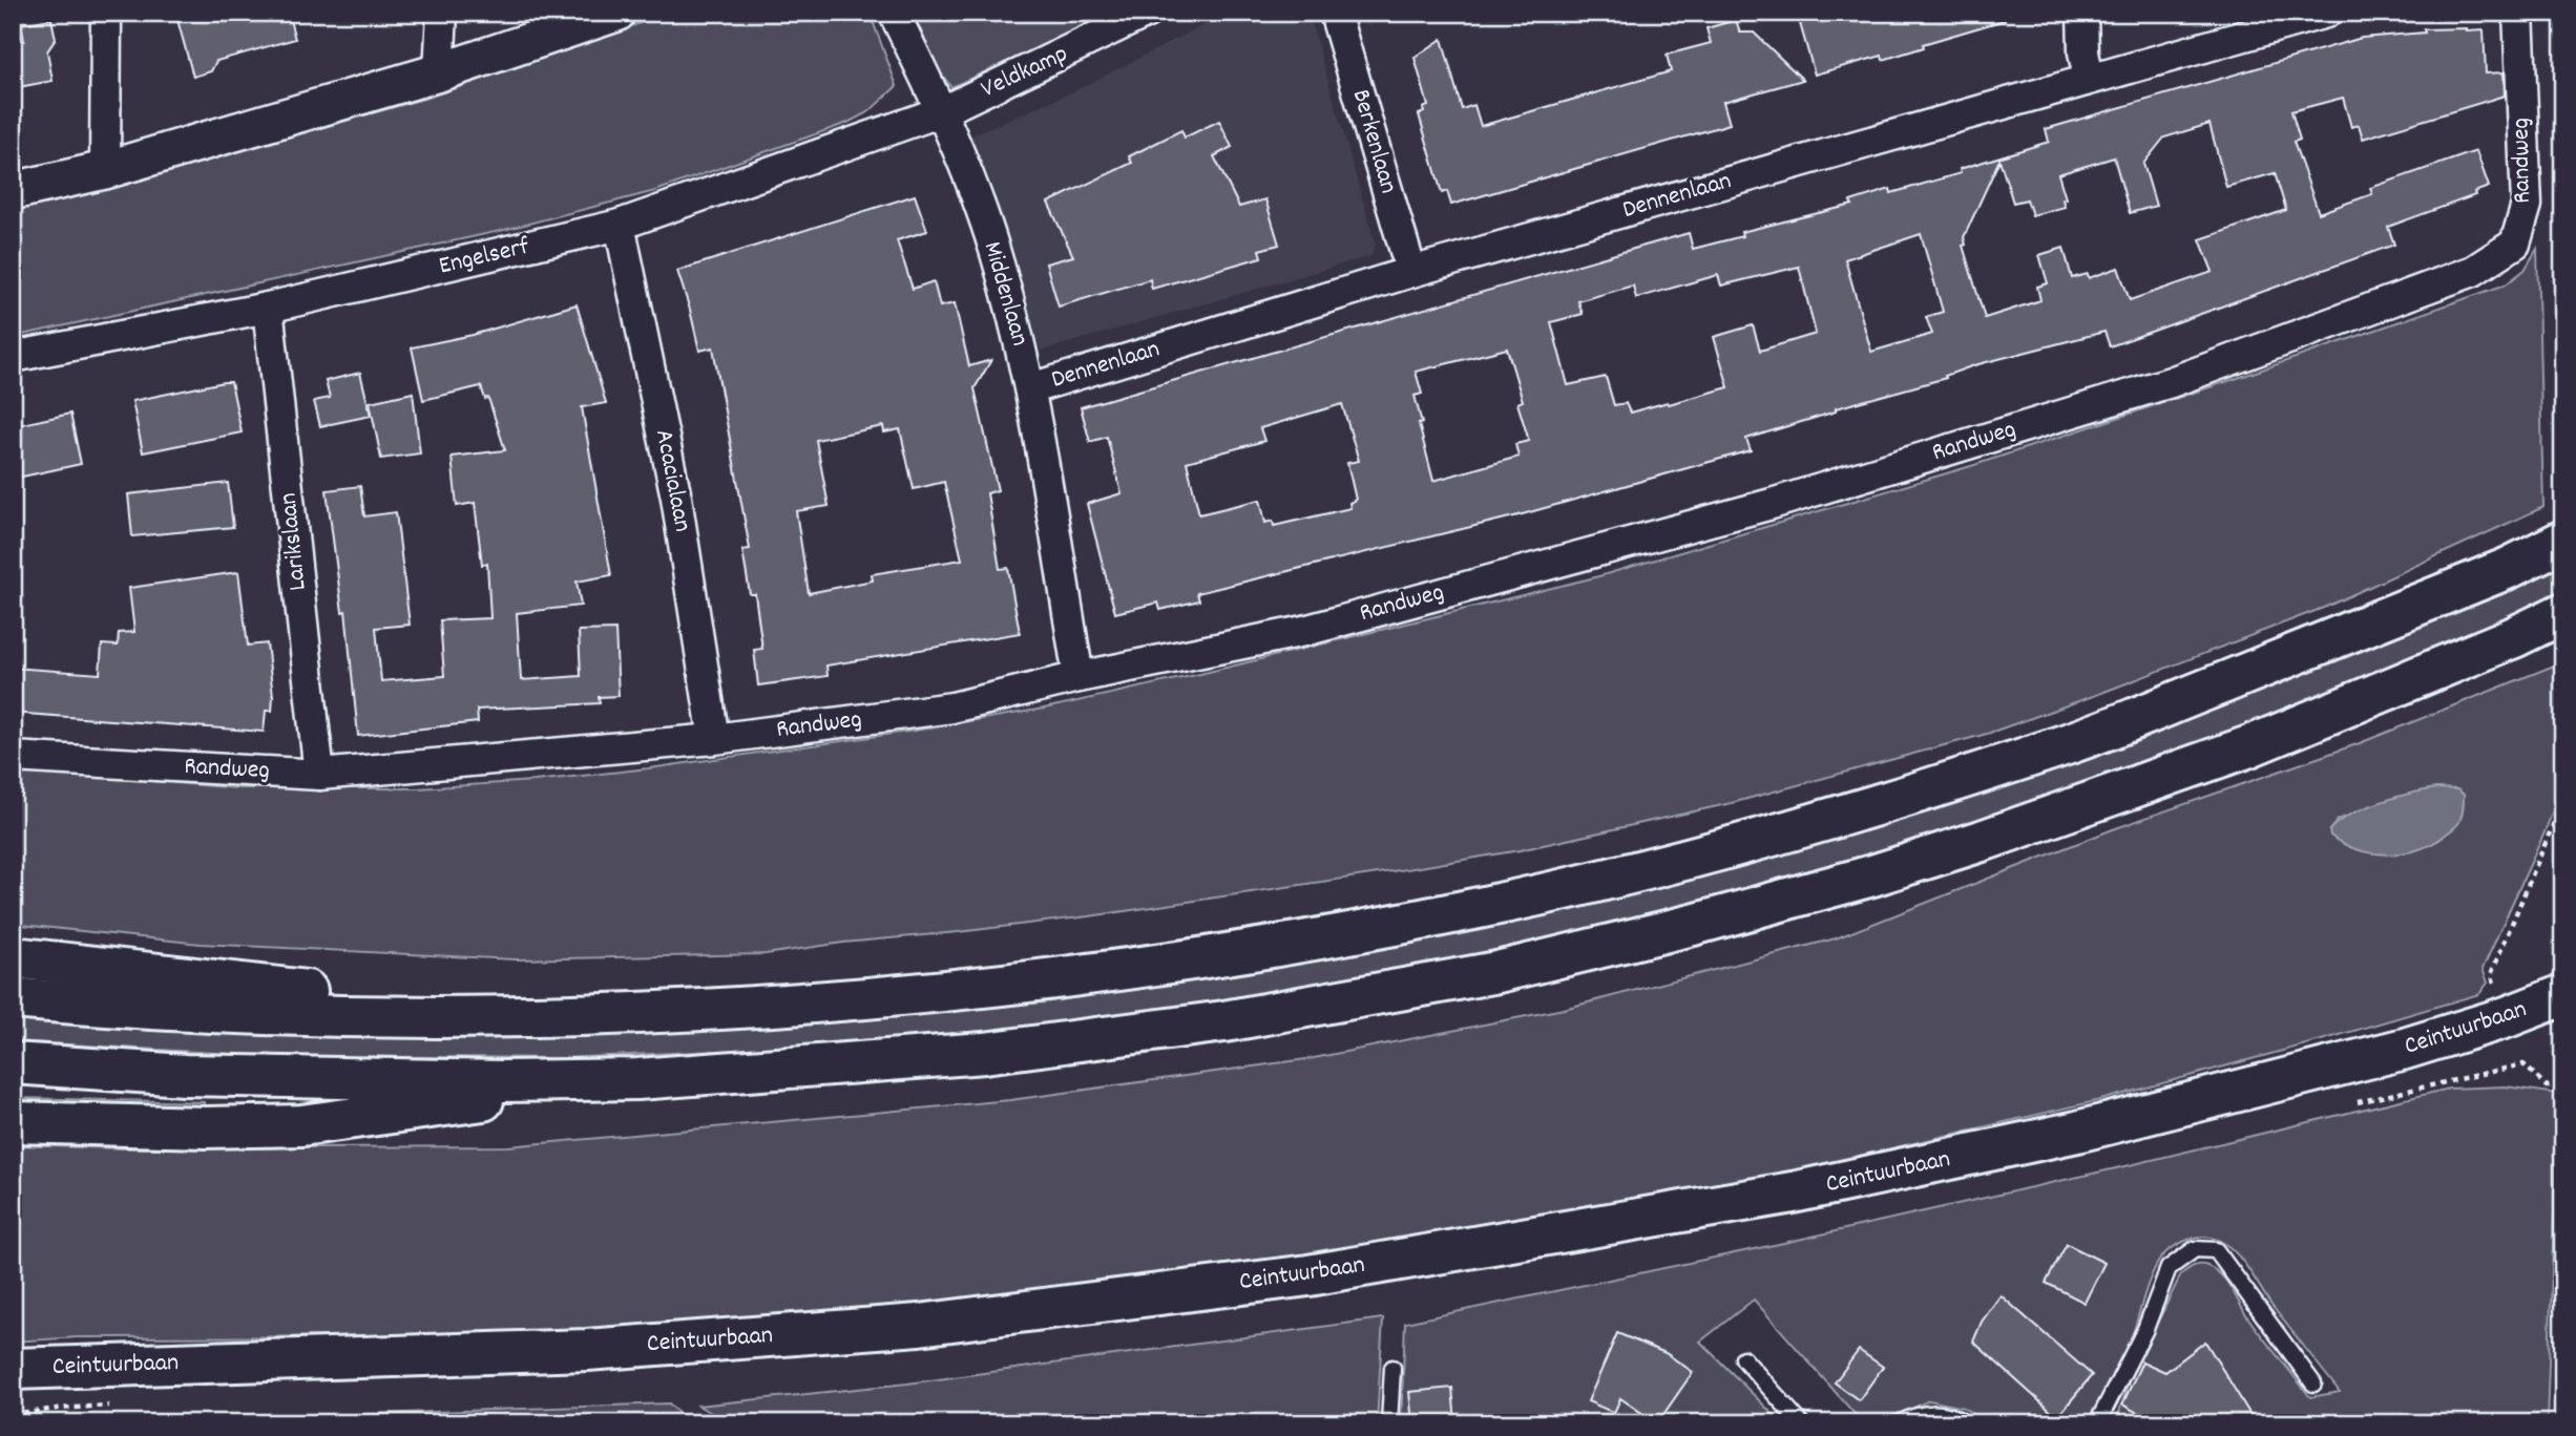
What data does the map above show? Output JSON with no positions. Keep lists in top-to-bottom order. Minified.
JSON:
{"streets":{"main road":["Ceintuurbaan"],"street":["Veldkamp","Berkenlaan","Randweg","Dennenlaan","Engelserf","Middenlaan","Acacialaan","Larikslaan"]},"crossings":[["Veldkamp","Engelserf"],["Veldkamp","Middenlaan"],["Berkenlaan","Dennenlaan"],["Randweg","Middenlaan"],["Randweg","Acacialaan"],["Randweg","Larikslaan"],["Dennenlaan","Middenlaan"],["Engelserf","Middenlaan"],["Engelserf","Acacialaan"],["Engelserf","Larikslaan"]]}
